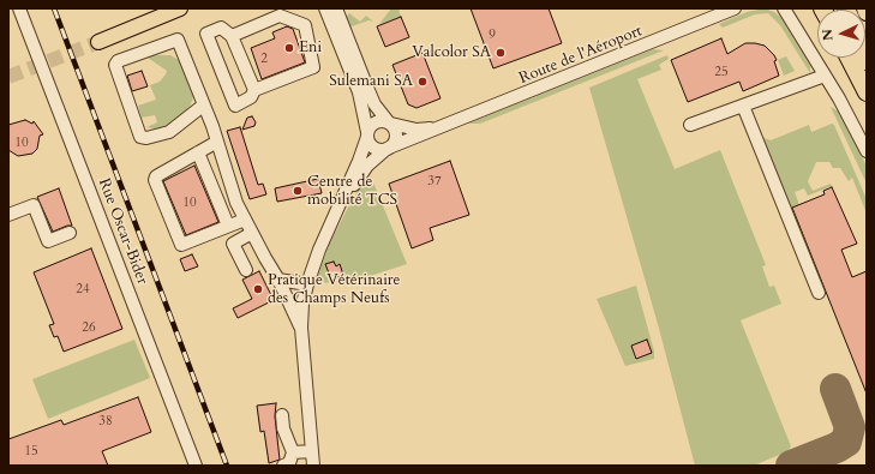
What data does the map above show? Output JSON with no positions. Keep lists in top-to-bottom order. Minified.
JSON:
{"streets":{"street":["Route de l'Aéroport","Rue Oscar-Bider"]},"places":["Eni","Valcolor SA","Sulemani SA","Centre de mobilité TCS","Pratique Vétérinaire des Champs Neufs"],"house_numbers":["9","2","25","10","37","10","24","26","38","15"],"north":"left"}
